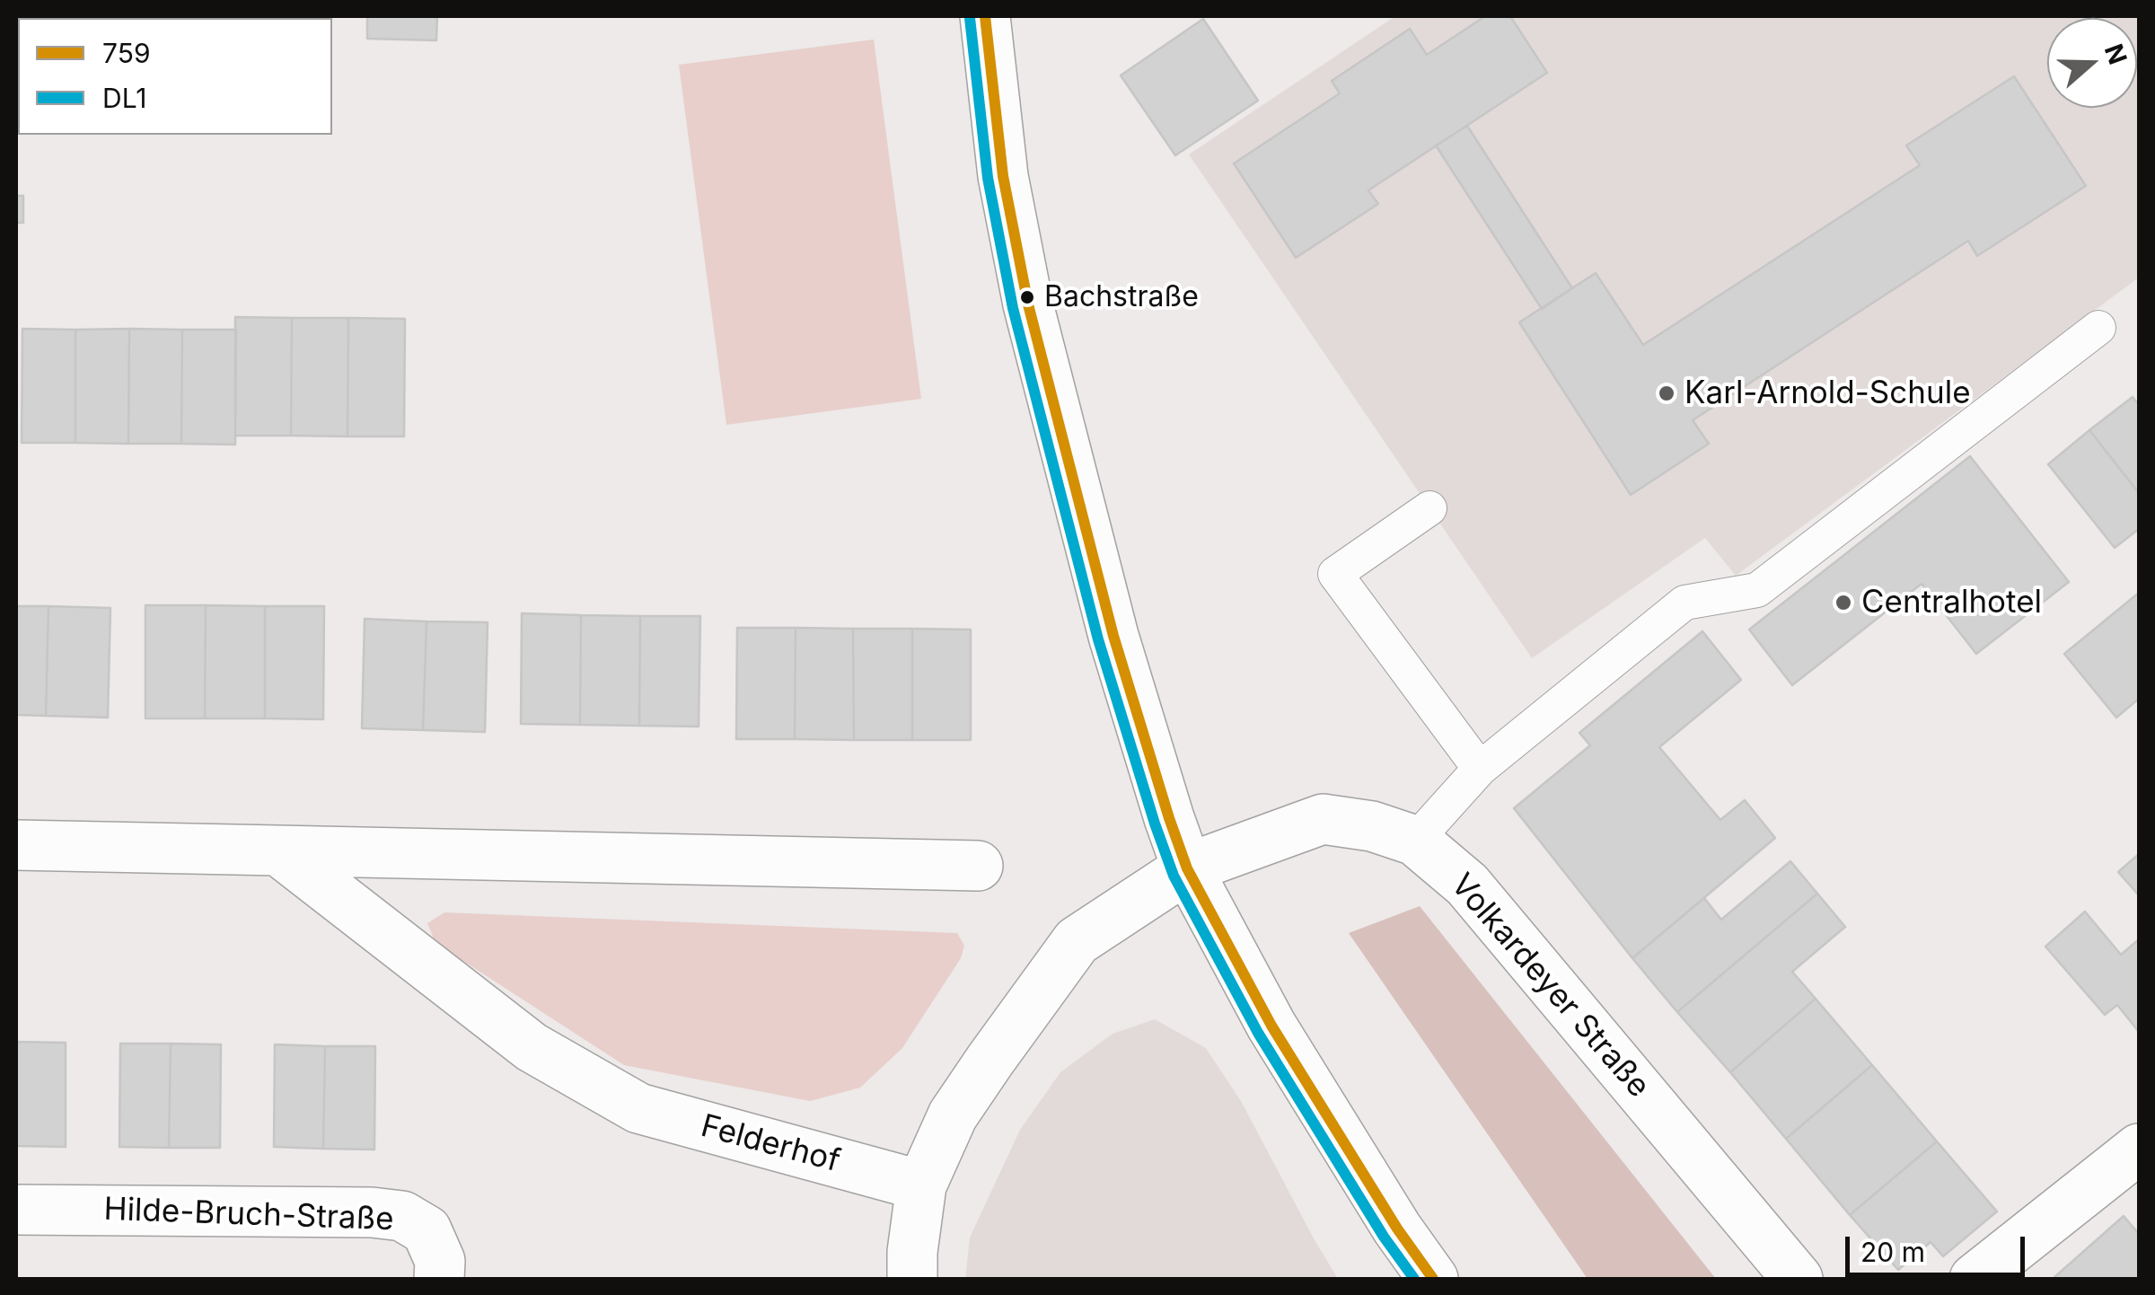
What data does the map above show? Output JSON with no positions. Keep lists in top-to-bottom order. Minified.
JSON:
{"streets":{"street":["Volkardeyer Straße","Felderhof","Hilde-Bruch-Straße"]},"places":["Bachstraße","Karl-Arnold-Schule","Centralhotel"],"lines":["transit line 759","transit line DL1"],"legend":["759","DL1"],"scale_bar":"20 m","north":"right"}
